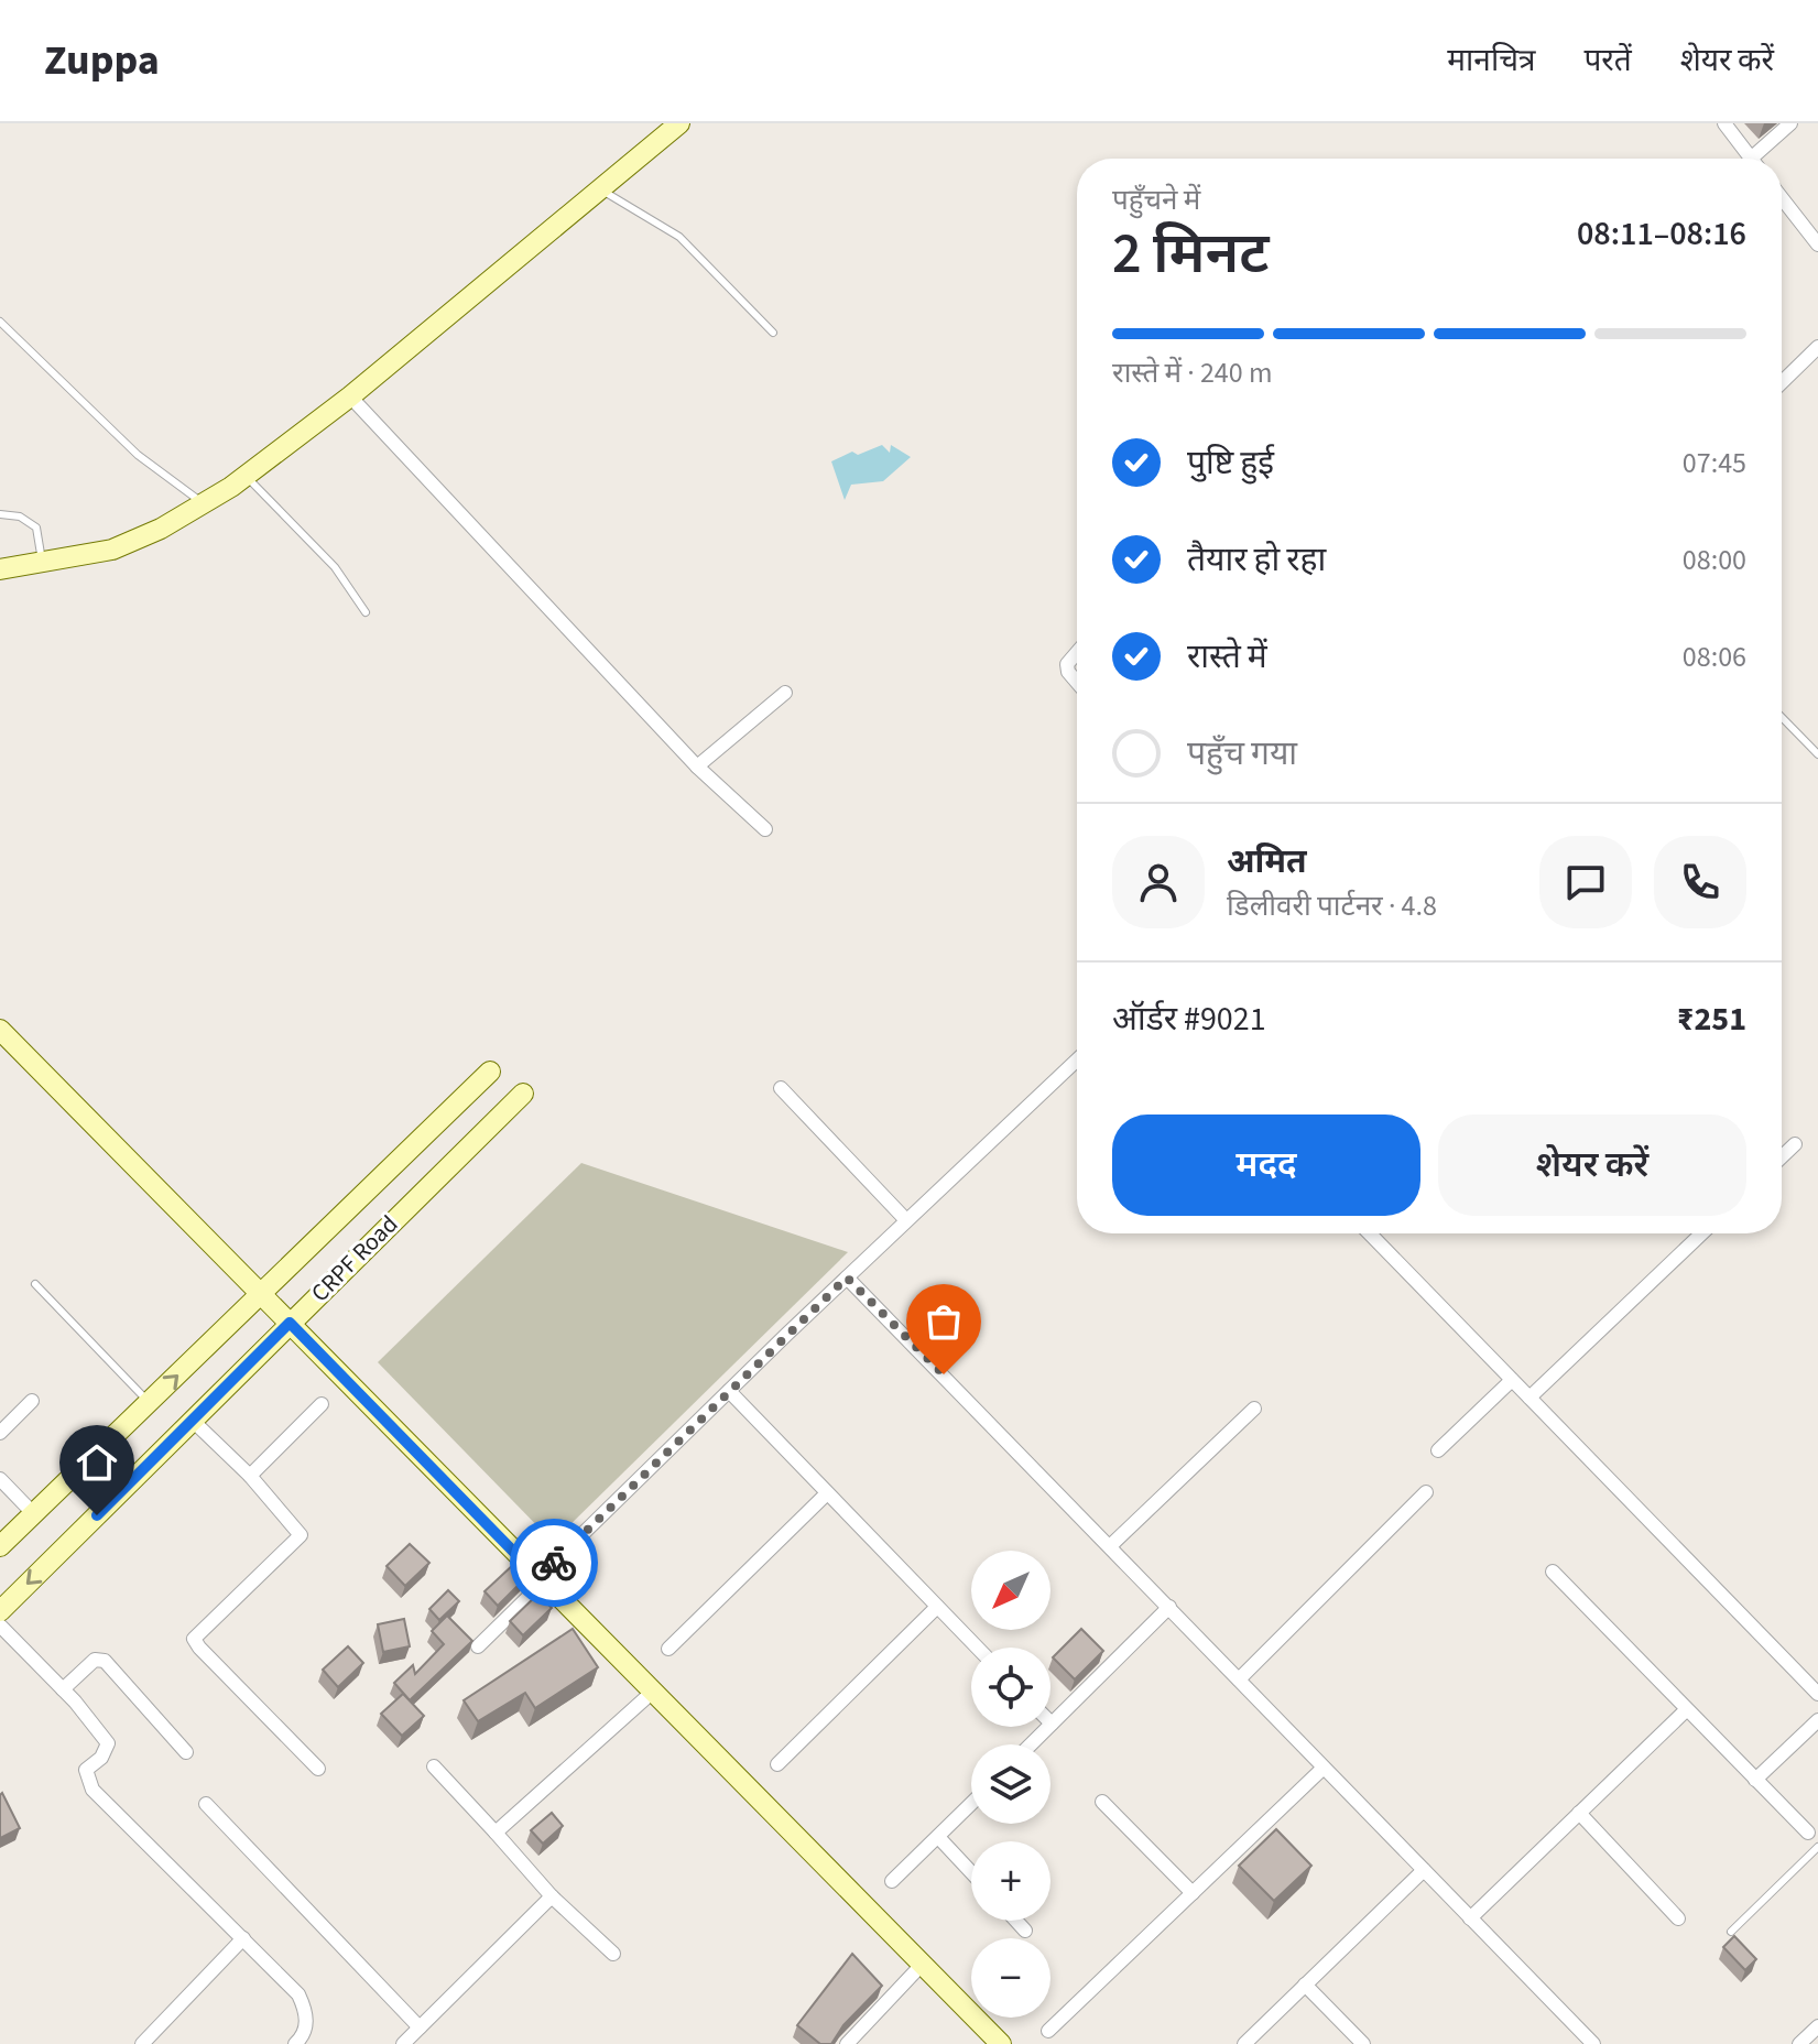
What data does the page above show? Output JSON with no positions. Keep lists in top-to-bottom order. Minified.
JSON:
{"streets":{"street":["CRPF Road"]},"north":"bottom left","page":{"header":"Zuppa","nav":["मानचित्र","परतें","शेयर करें"],"heading":["2 मिनट","पहुँचने में","08:11–08:16"],"panel":["अमित","डिलीवरी पार्टनर · 4.8","ऑर्डर #9021","₹251"],"bar":"रास्ते में · 240 m","list":[["पुष्टि हुई","07:45"],["तैयार हो रहा","08:00"],["रास्ते में","08:06"],"पहुँच गया"],"buttons":["मदद","शेयर करें"],"map_buttons":["+","−"]}}
